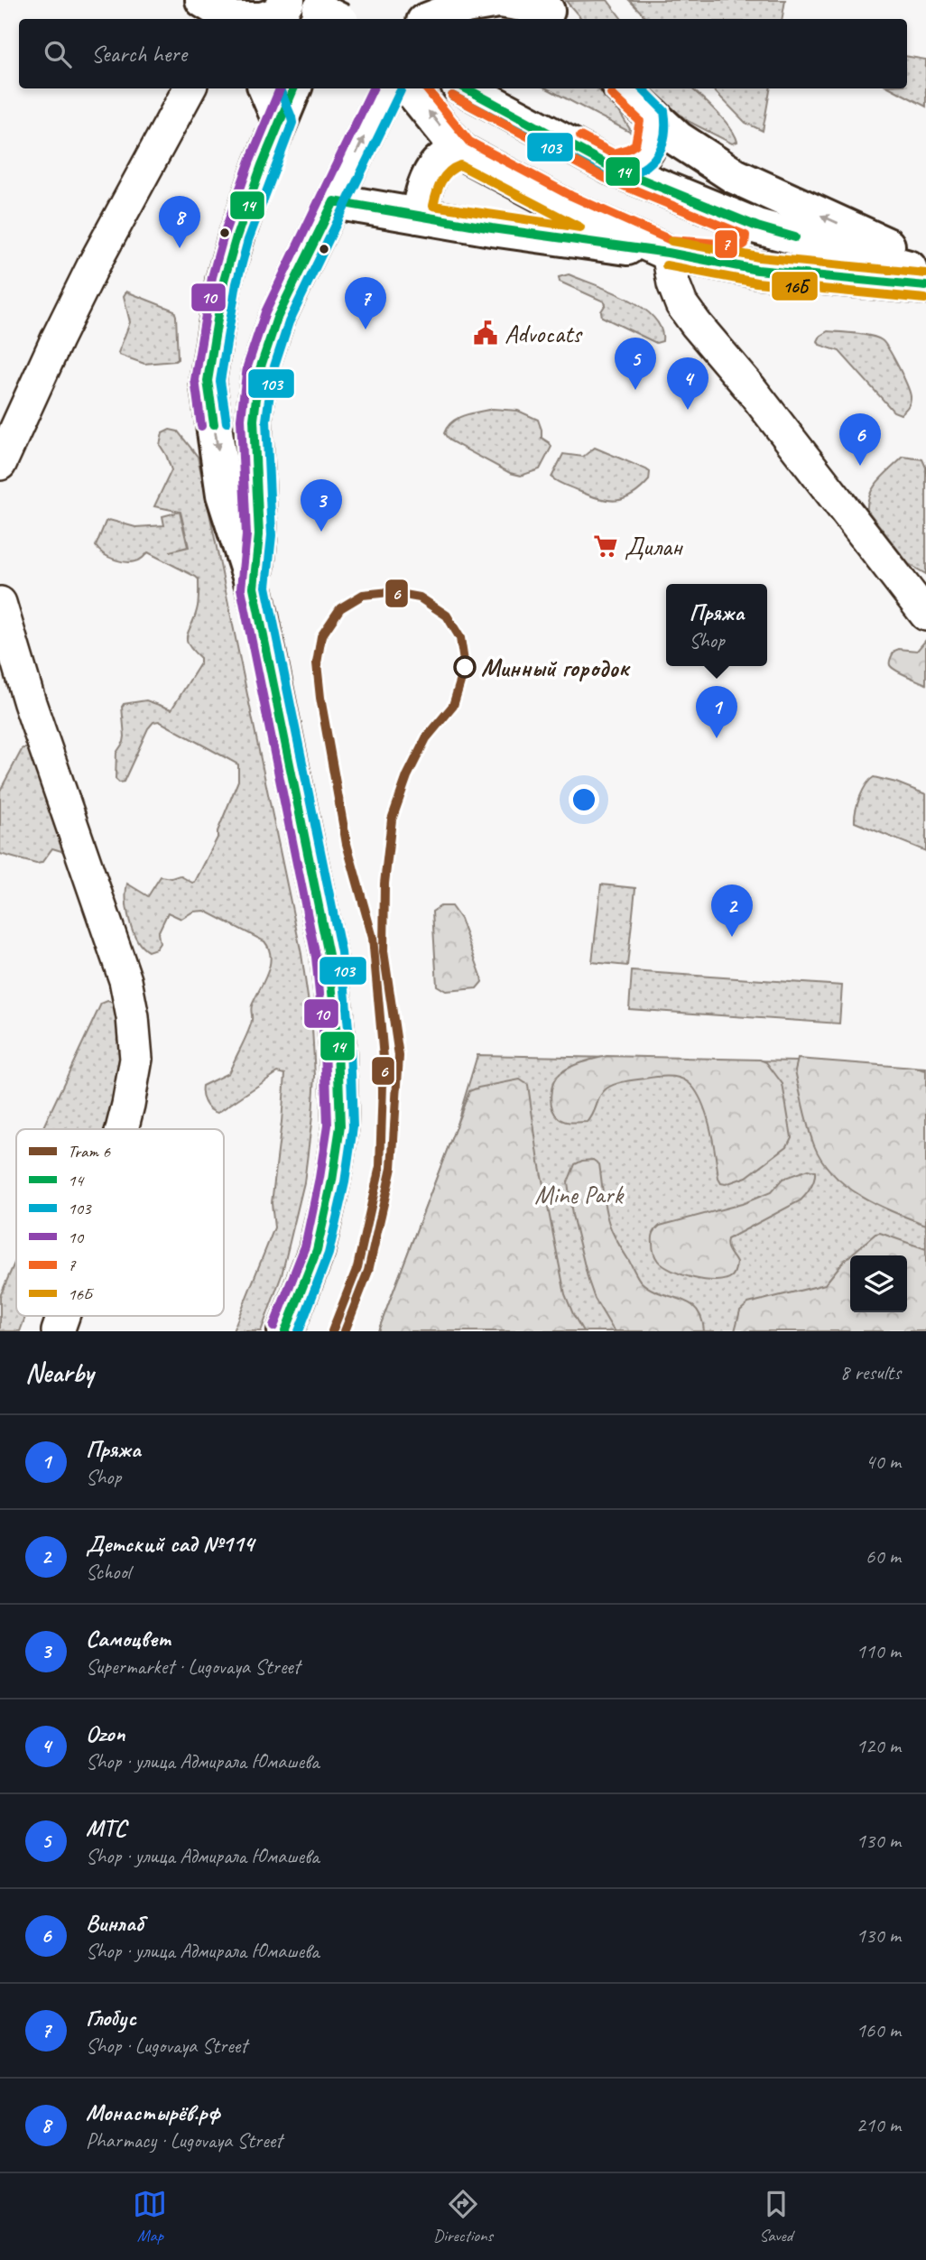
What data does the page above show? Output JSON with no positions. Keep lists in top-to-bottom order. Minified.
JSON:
{"parks":["Mine Park"],"places":{"public building":["Advocats"],"supermarket":["Дилан"],"other":["Минный городок"]},"lines":["transit line 14","transit line 103","transit line 10","transit line 7","transit line 16Б","tram line 6"],"legend":["Tram 6","14","103","10","7","16Б"],"page":{"search":"Search here","pins":["8","7","5","4","6","3","1","2"],"popup":["Пряжа","Shop"],"heading":["Nearby","8 results"],"list":[{"mark":"1","name":"Пряжа","note":"Shop","value":"40 m"},{"mark":"2","name":"Детский сад №114","note":"School","value":"60 m"},{"mark":"3","name":"Самоцвет","note":"Supermarket · Lugovaya Street","value":"110 m"},{"mark":"4","name":"Ozon","note":"Shop · улица Адмирала Юмашева","value":"120 m"},{"mark":"5","name":"МТС","note":"Shop · улица Адмирала Юмашева","value":"130 m"},{"mark":"6","name":"Винлаб","note":"Shop · улица Адмирала Юмашева","value":"130 m"},{"mark":"7","name":"Глобус","note":"Shop · Lugovaya Street","value":"160 m"},{"mark":"8","name":"Монастырёв.рф","note":"Pharmacy · Lugovaya Street","value":"210 m"}],"nav":["Map","Directions","Saved"]}}
